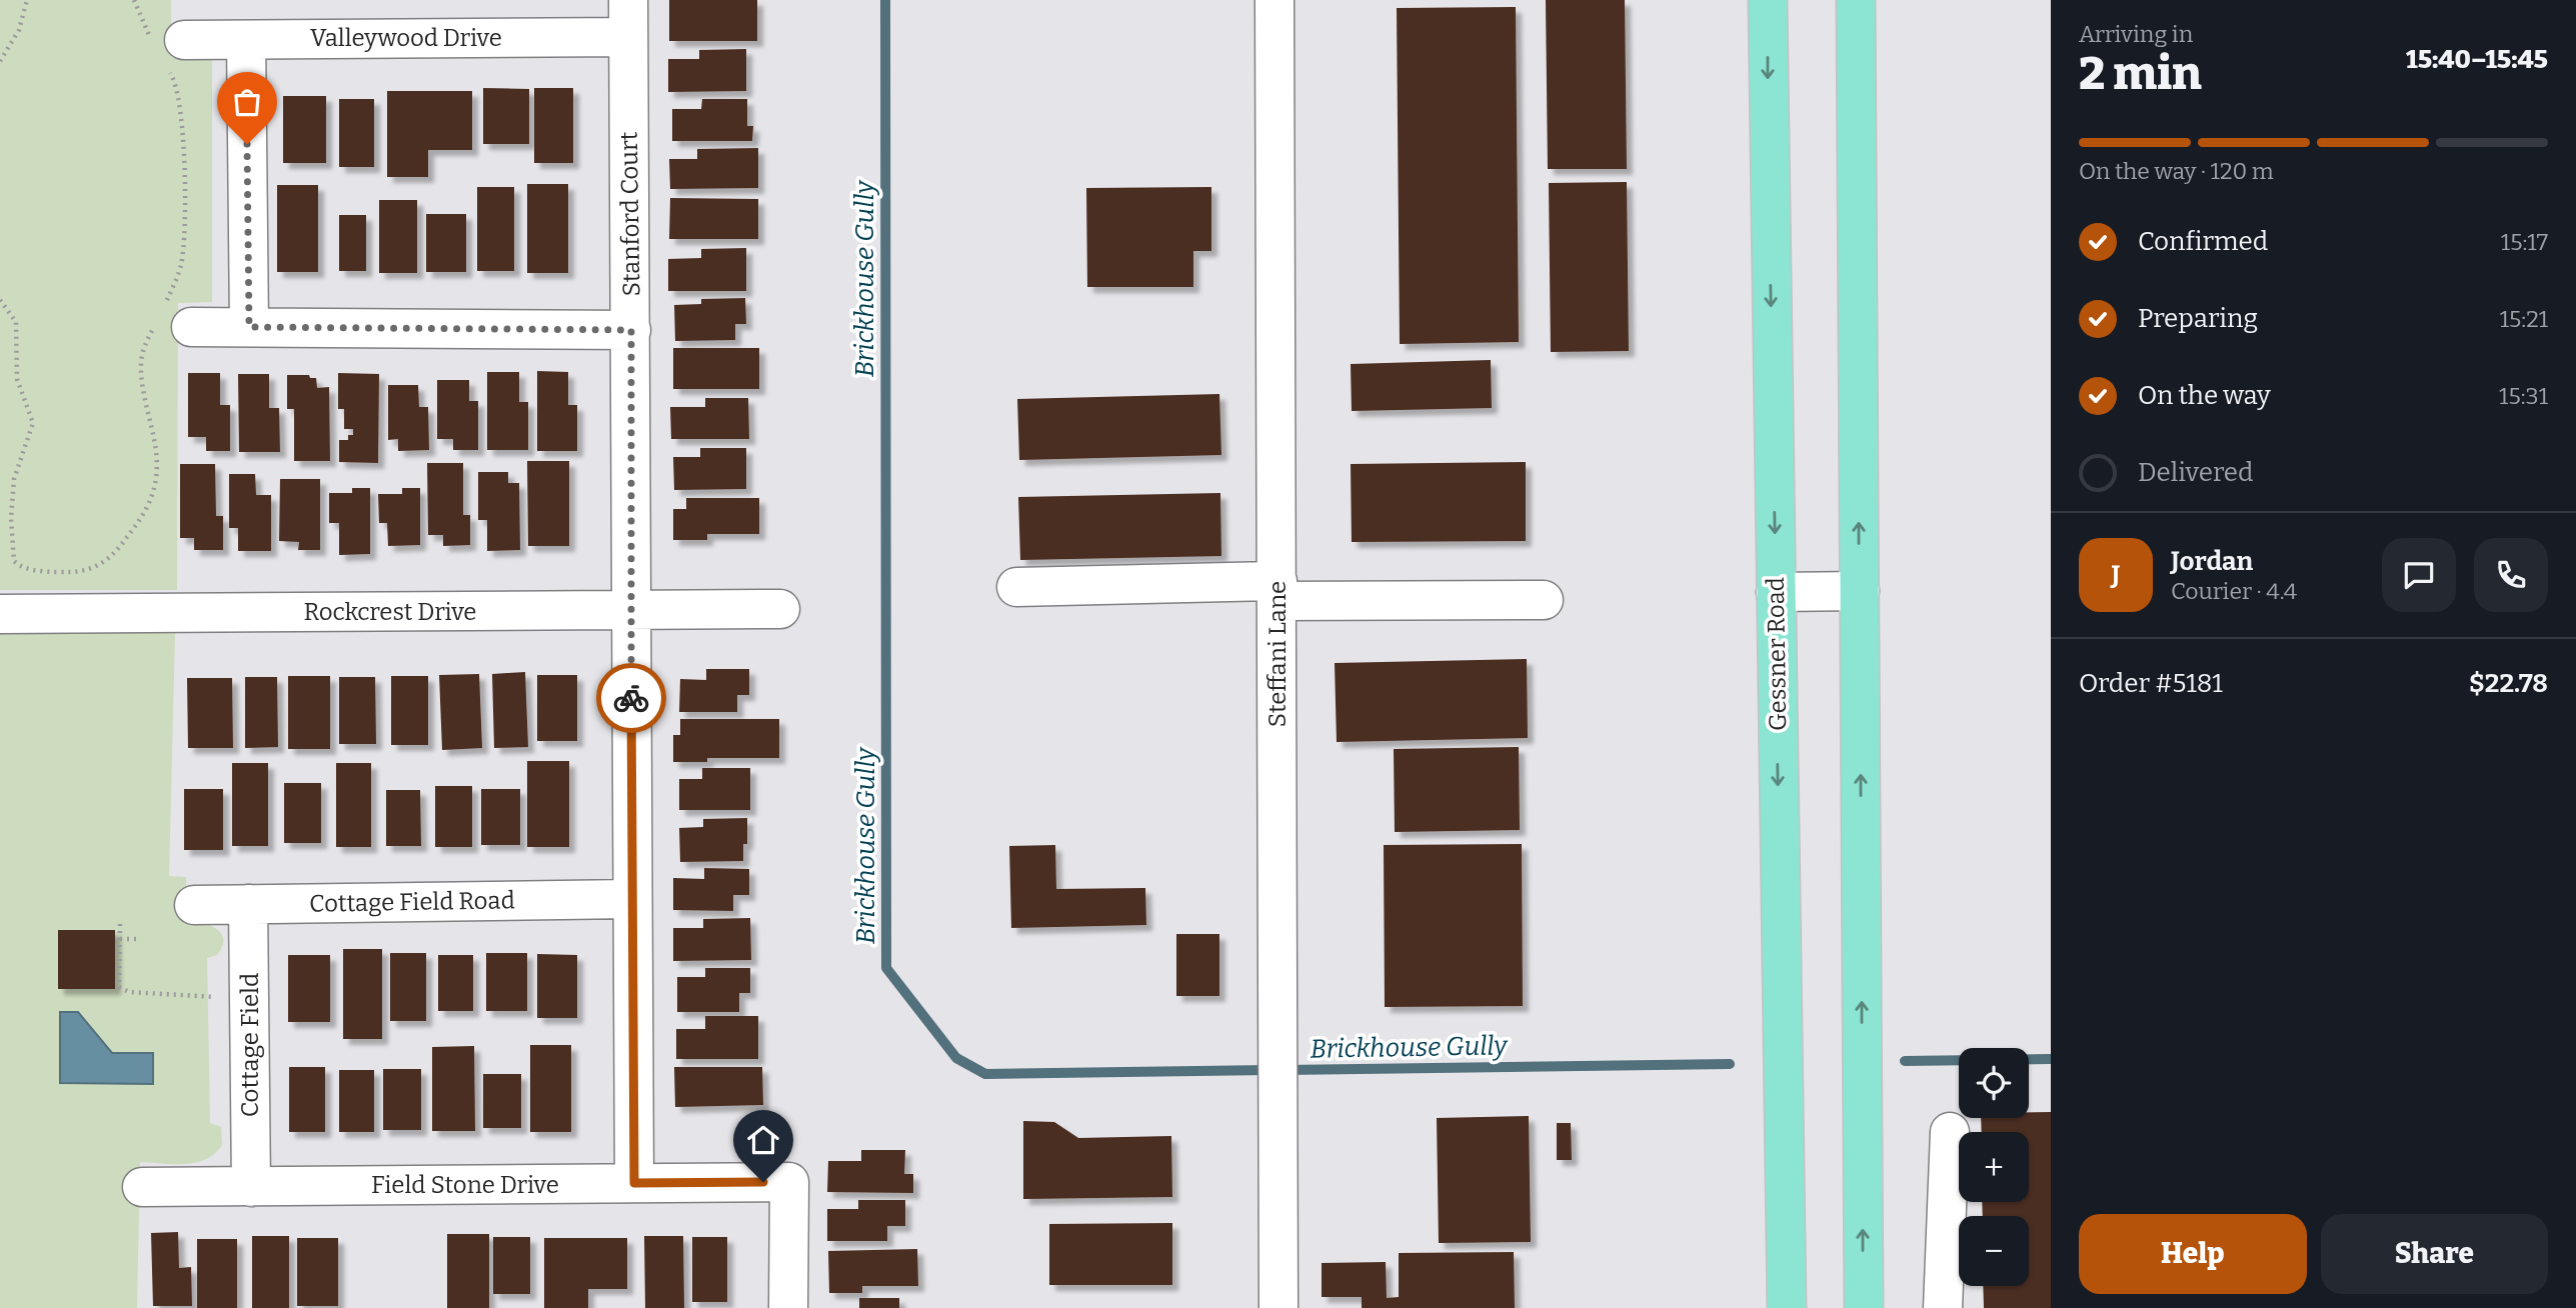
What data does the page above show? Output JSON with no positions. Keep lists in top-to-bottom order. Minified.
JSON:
{"streets":{"main road":["Gessner Road"],"street":["Valleywood Drive","Stanford Court","Rockcrest Drive","Steffani Lane","Cottage Field Road","Cottage Field","Field Stone Drive"]},"crossings":[["Valleywood Drive","Stanford Court"],["Stanford Court","Rockcrest Drive"],["Stanford Court","Cottage Field Road"],["Stanford Court","Field Stone Drive"],["Cottage Field Road","Cottage Field"],["Cottage Field","Field Stone Drive"]],"water":["Brickhouse Gully"],"page":{"heading":["2 min","Arriving in","15:40–15:45"],"panel":["Jordan","Courier · 4.4","Order #5181","$22.78"],"bar":"On the way · 120 m","list":[["Confirmed","15:17"],["Preparing","15:21"],["On the way","15:31"],"Delivered"],"round":"J","map_buttons":["+","−"],"buttons":["Help","Share"]}}
